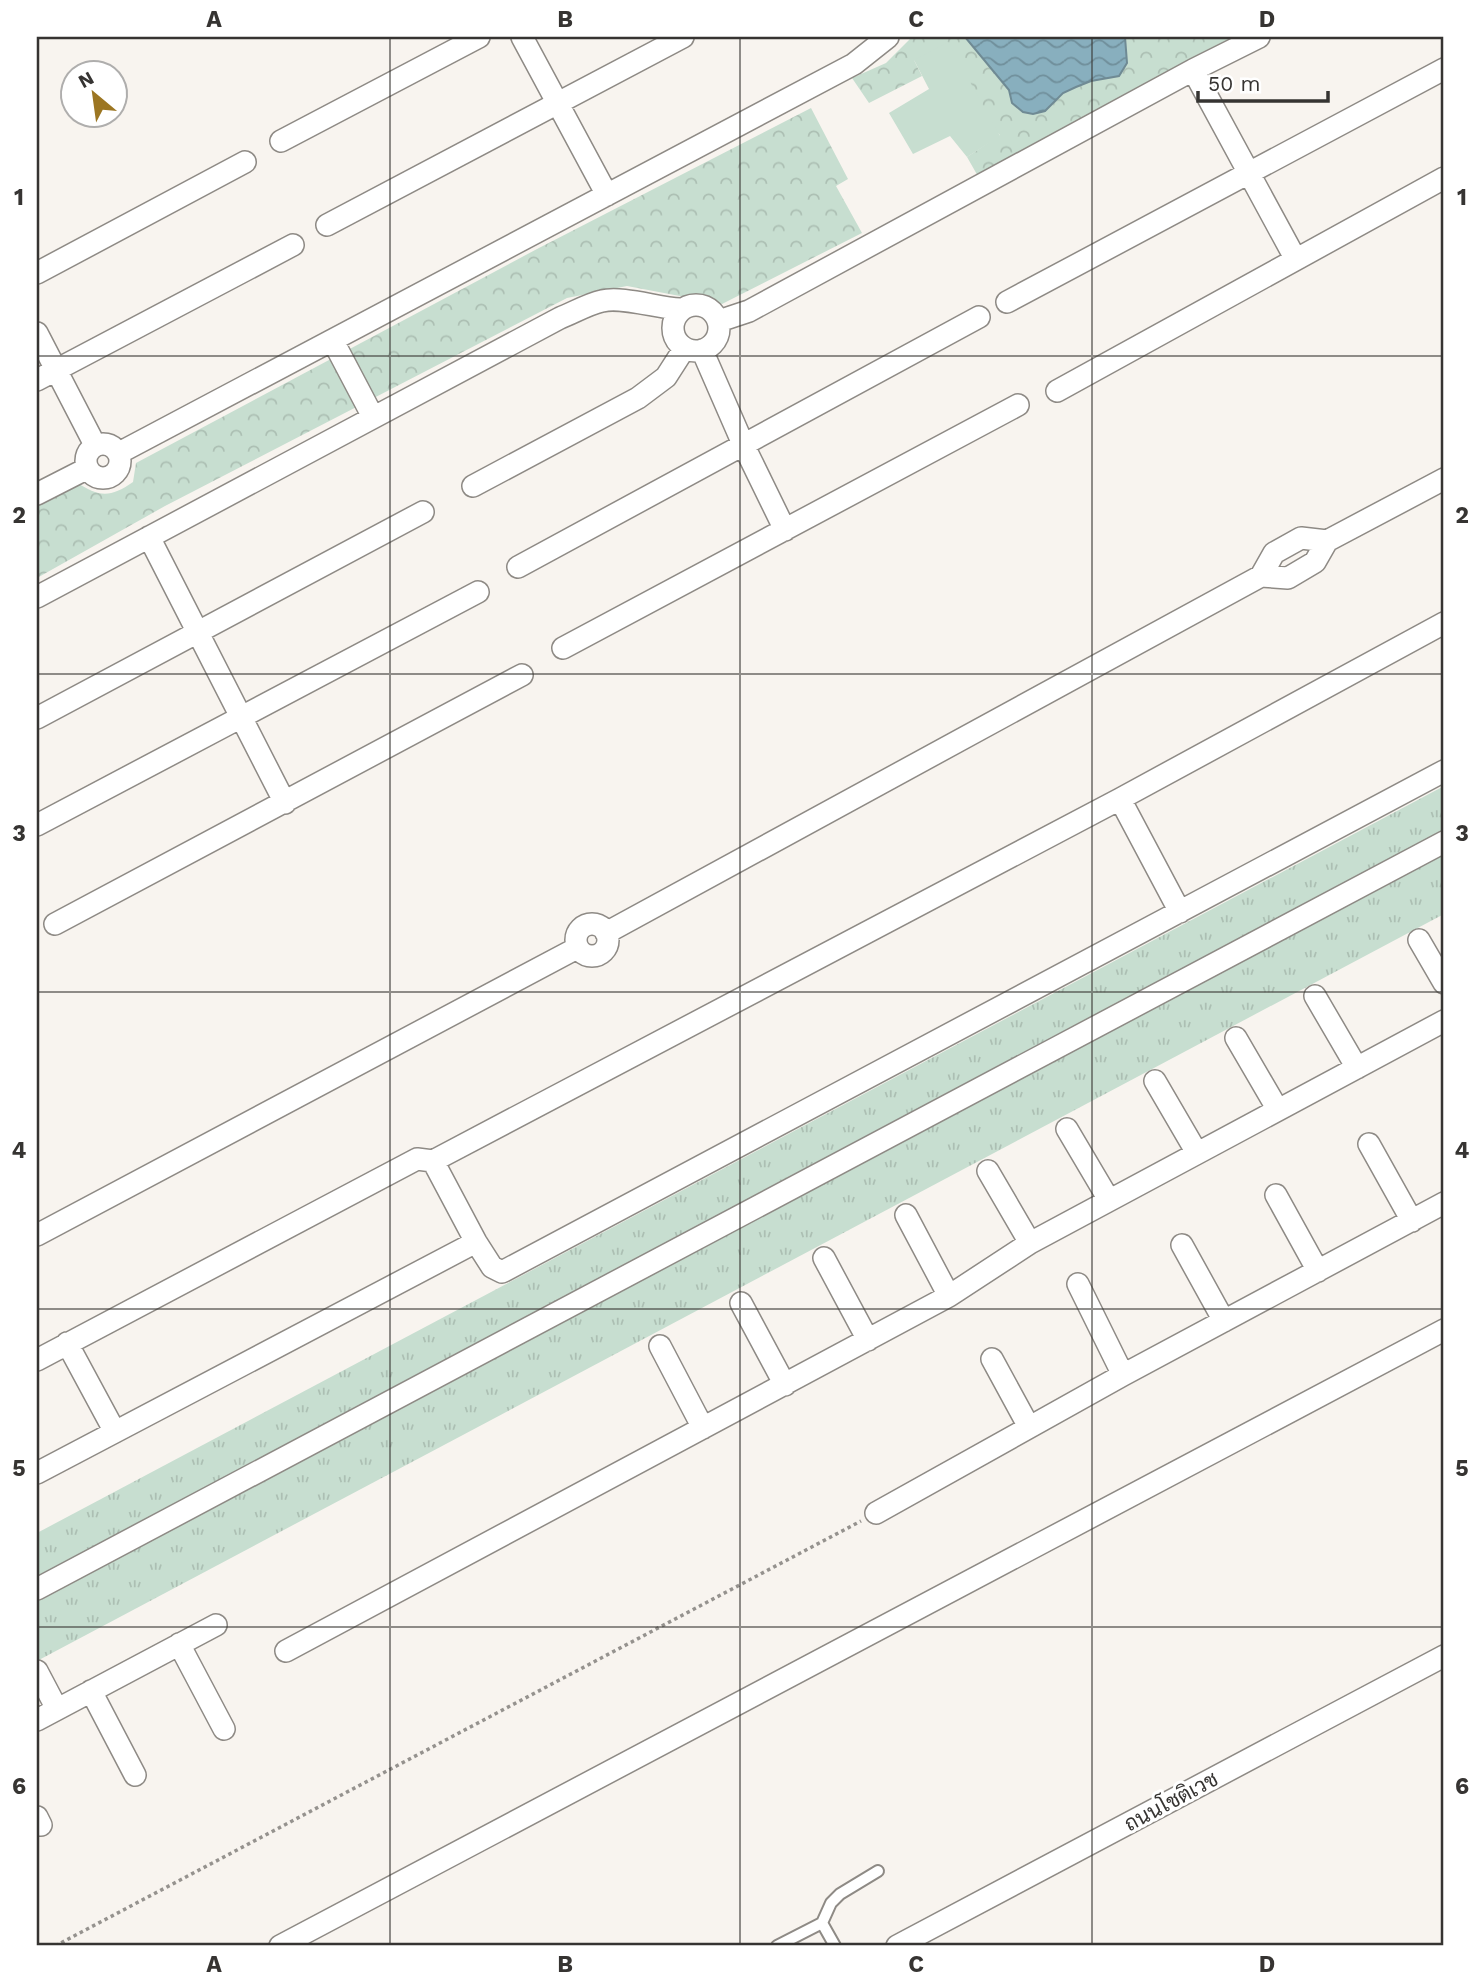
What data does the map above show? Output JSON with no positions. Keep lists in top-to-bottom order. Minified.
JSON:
{"streets":{"street":["ถนนโชติเวช"]},"scale_bar":"50 m","north":"top left","grid":{"columns":["A","B","C","D"],"rows":["1","2","3","4","5","6"]}}
